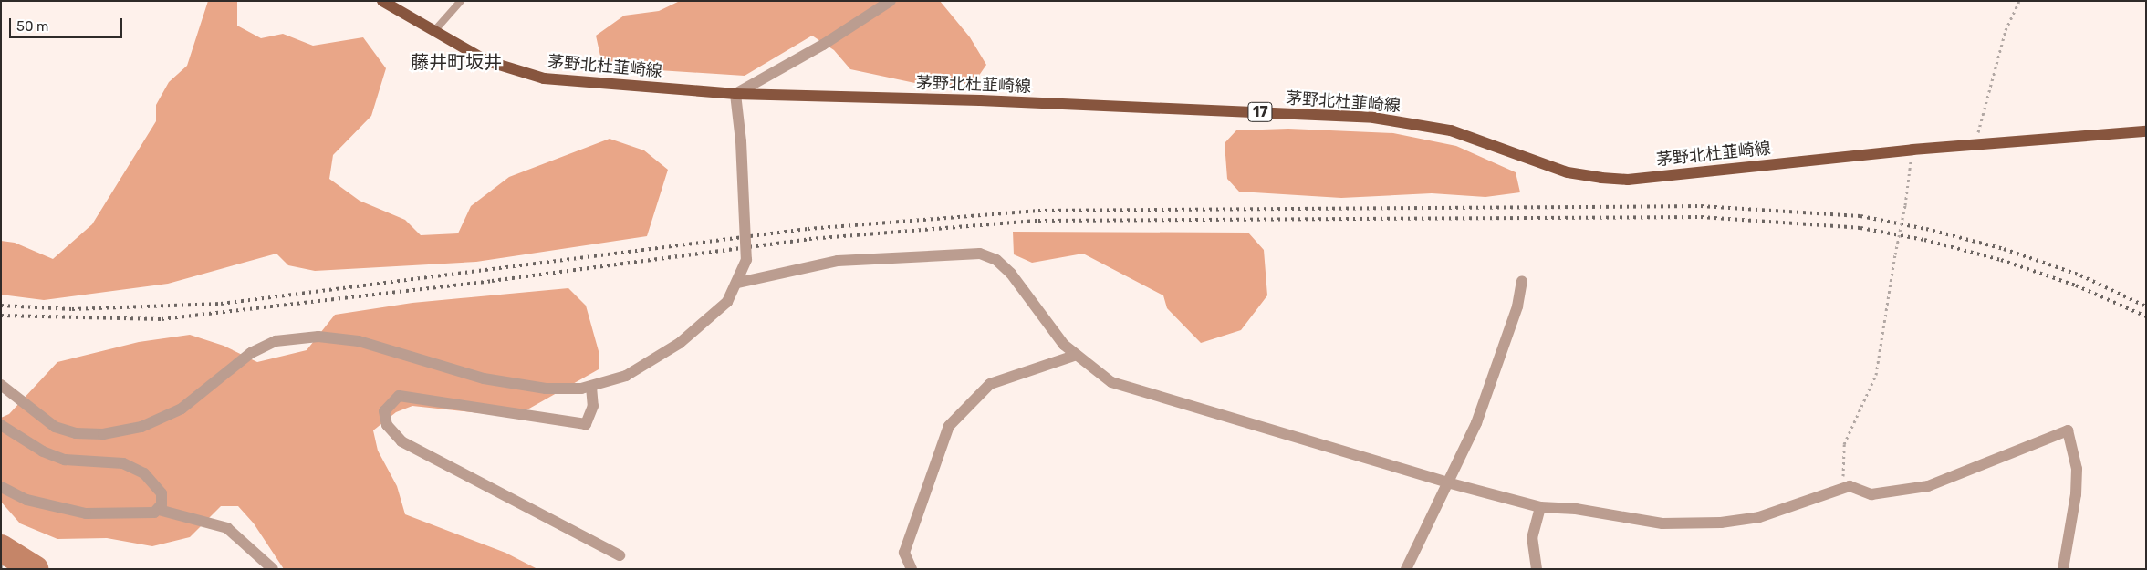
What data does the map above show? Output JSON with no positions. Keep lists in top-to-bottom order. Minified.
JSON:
{"streets":{"main road":["茅野北杜韮崎線","17"]},"districts":["藤井町坂井"],"scale_bar":"50 m"}
